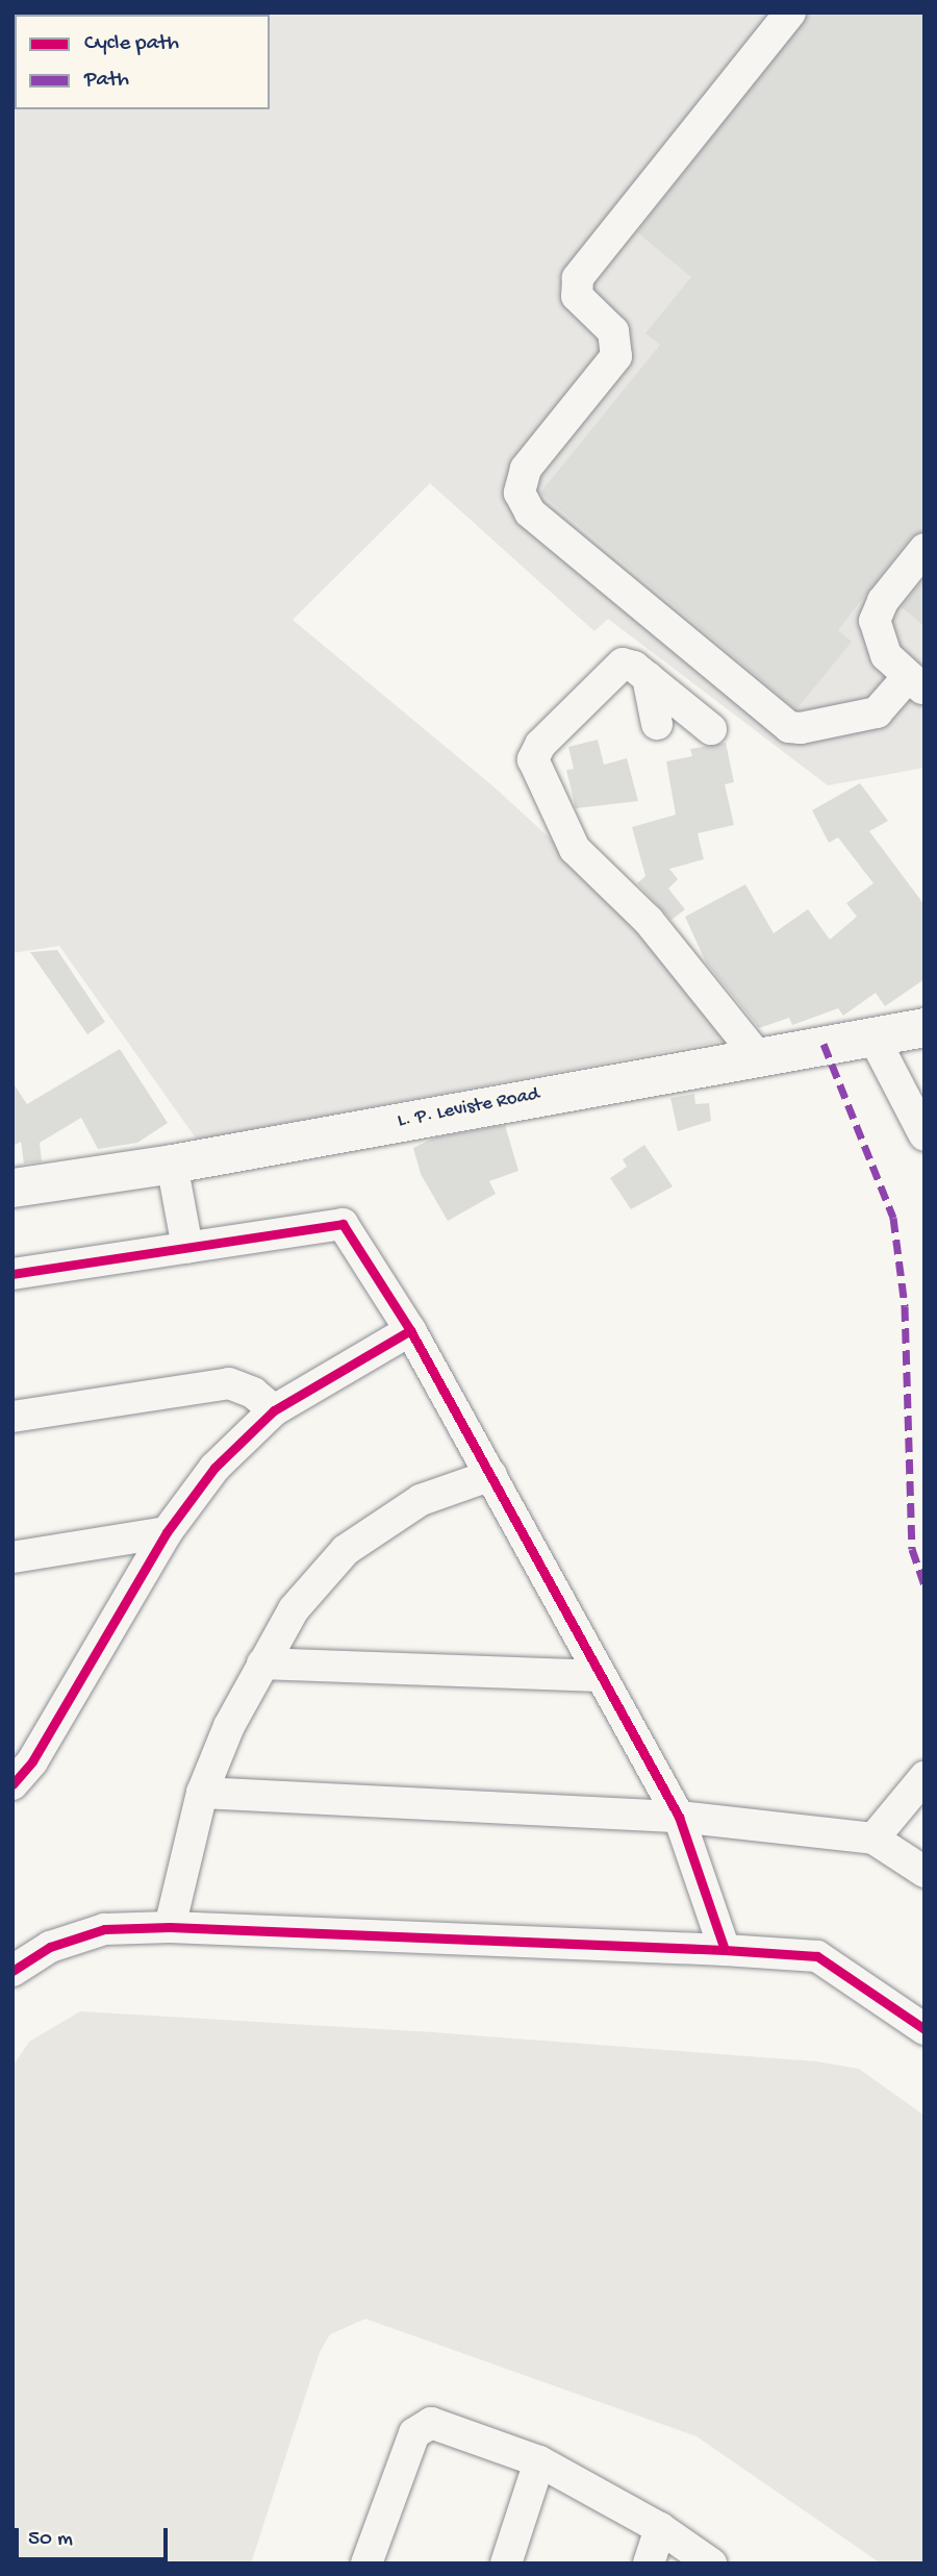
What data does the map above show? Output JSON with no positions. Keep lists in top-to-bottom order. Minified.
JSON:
{"streets":{"main road":["L. P. Leviste Road"]},"legend":["Cycle path","Path"],"scale_bar":"50 m"}
